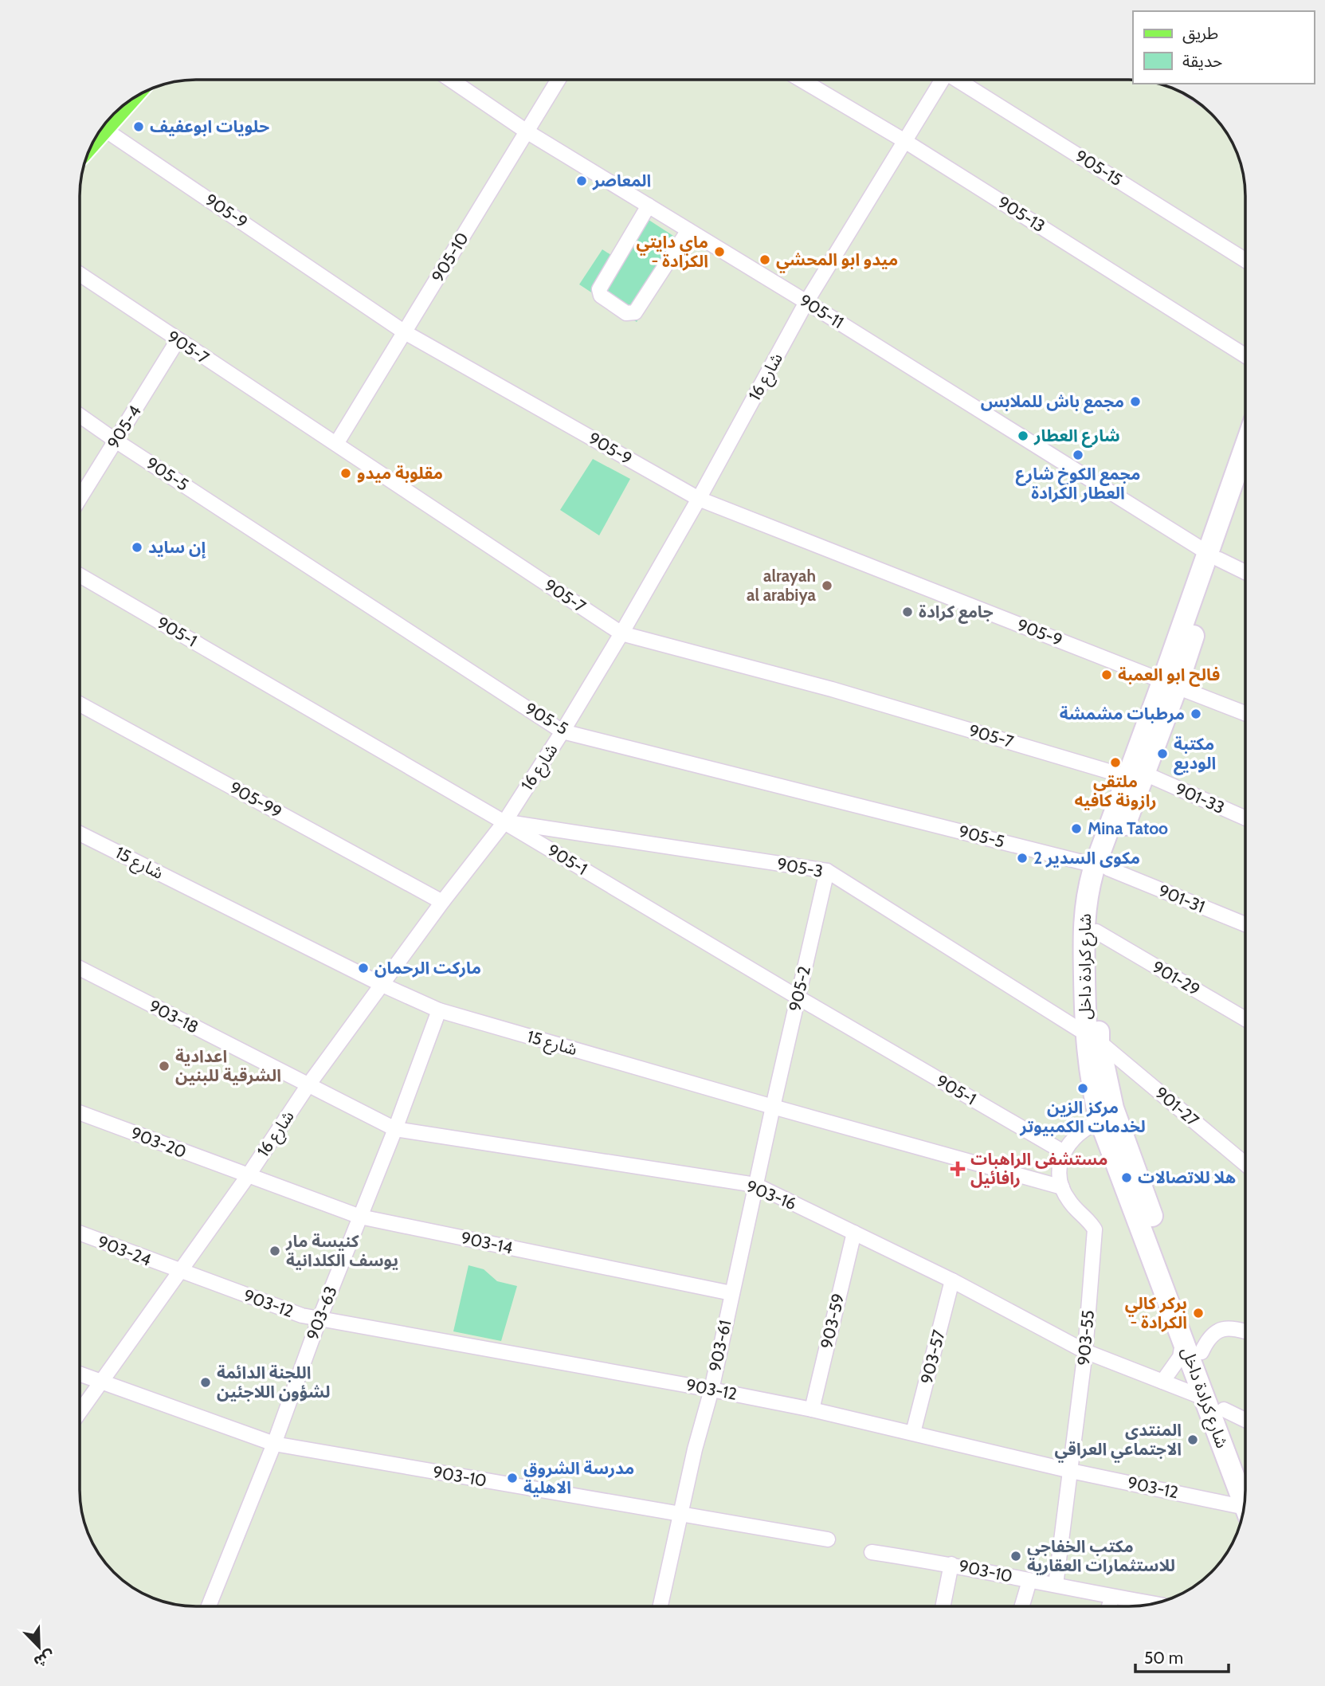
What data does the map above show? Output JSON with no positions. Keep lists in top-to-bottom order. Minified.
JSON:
{"streets":{"main road":["شارع كرادة داخل"],"street":["905-15","905-9","905-13","905-10","905-11","905-7","شارع 16","905-4","905-5","905-1","901-33","905-99","شارع 15","905-3","901-31","901-29","905-2","903-18","901-27","903-20","903-16","903-14","903-24","903-12","903-63","903-59","903-55","903-61","903-57","903-10"]},"crossings":[["905-9","905-10"],["905-9","شارع 16"],["905-9","شارع كرادة داخل"],["905-13","شارع 16"],["905-10","905-11"],["905-10","905-7"],["905-11","شارع 16"],["905-11","شارع كرادة داخل"],["905-7","شارع 16"],["905-7","905-4"],["905-7","901-33"],["905-7","شارع كرادة داخل"],["شارع 16","905-5"],["شارع 16","905-1"],["شارع 16","905-99"],["شارع 16","شارع 15"],["شارع 16","905-3"],["شارع 16","903-18"],["شارع 16","903-20"],["شارع 16","903-16"],["شارع 16","903-14"],["شارع 16","903-24"],["شارع 16","903-12"],["شارع 16","903-10"],["905-4","905-5"],["905-5","901-31"],["905-5","شارع كرادة داخل"],["905-1","905-3"],["905-1","905-2"],["901-33","شارع كرادة داخل"],["شارع 15","905-2"],["شارع 15","903-63"],["شارع 15","903-55"],["شارع 15","903-61"],["905-3","شارع كرادة داخل"],["905-3","905-2"],["905-3","901-27"],["901-31","شارع كرادة داخل"],["شارع كرادة داخل","901-29"],["شارع كرادة داخل","901-27"],["شارع كرادة داخل","903-16"],["905-2","903-61"],["903-18","903-16"],["903-20","903-14"],["903-16","903-63"],["903-16","903-59"],["903-16","903-55"],["903-16","903-61"],["903-16","903-57"],["903-14","903-63"],["903-14","903-61"],["903-24","903-12"],["903-12","903-63"],["903-12","903-59"],["903-12","903-55"],["903-12","903-61"],["903-12","903-57"],["903-63","903-10"],["903-55","903-10"],["903-61","903-10"]],"places":{"other":["حلويات ابوعفيف","المعاصر","ماي دايتي - الكرادة","ميدو ابو المحشي","مجمع باش للملابس","شارع العطار","مجمع الكوخ شارع العطار الكرادة","مقلوبة ميدو","إن سايد","alrayah al arabiya","جامع كرادة","فالح ابو العمبة","مرطبات مشمشة","مكتبة الوديع","ملتقى رازونة كافيه","Mina Tatoo","مكوى السدير 2","ماركت الرحمان","اعدادية الشرقية للبنين","مركز الزين لخدمات الكمبيوتر","هلا للاتصالات","كنيسة مار يوسف الكلدانية","بركر كالي - الكرادة","اللجنة الدائمة لشؤون اللاجئين","المنتدى الاجتماعي العراقي","مدرسة الشروق الاهلية","مكتب الخفاجي للاستثمارات العقارية"],"health":["مستشفى الراهبات رافائيل"]},"legend":["طريق","حديقة"],"scale_bar":"50 m","north":"bottom right"}
